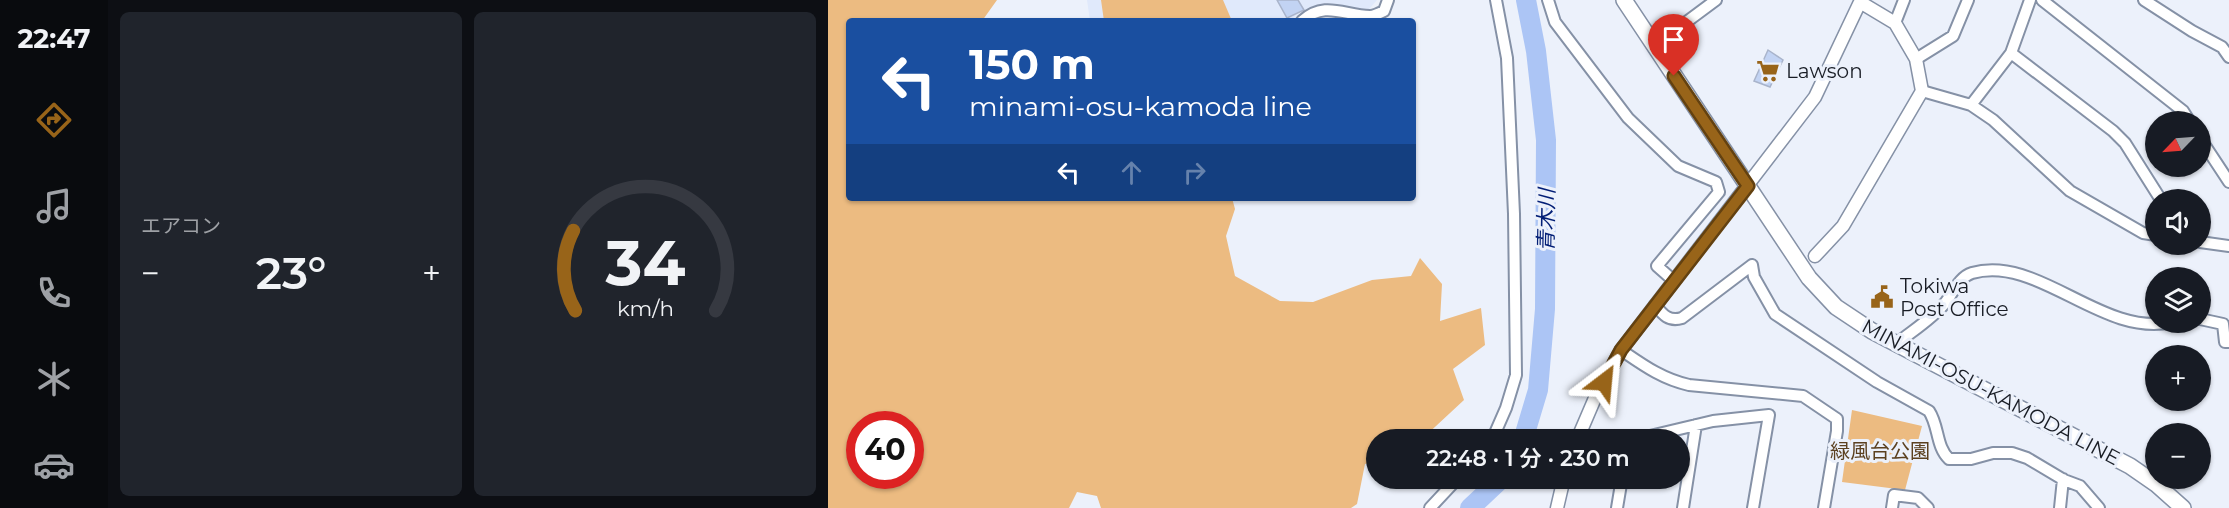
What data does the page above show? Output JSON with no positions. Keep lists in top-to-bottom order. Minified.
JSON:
{"streets":{"main road":["MINAMI-OSU-KAMODA LINE"]},"water":["青木川"],"parks":["緑風台公園"],"places":{"supermarket":["Lawson"],"public building":["Tokiwa Post Office"]},"north":"bottom left","page":{"tabs":"22:47","tile":"エアコン","turn":["150 m","minami-osu-kamoda line"],"map_buttons":["+","−"],"heat":["−","23°","+"],"limit":"40","trip":"22:48 · 1 分 · 230 m","gauge":["34","km/h"]}}
